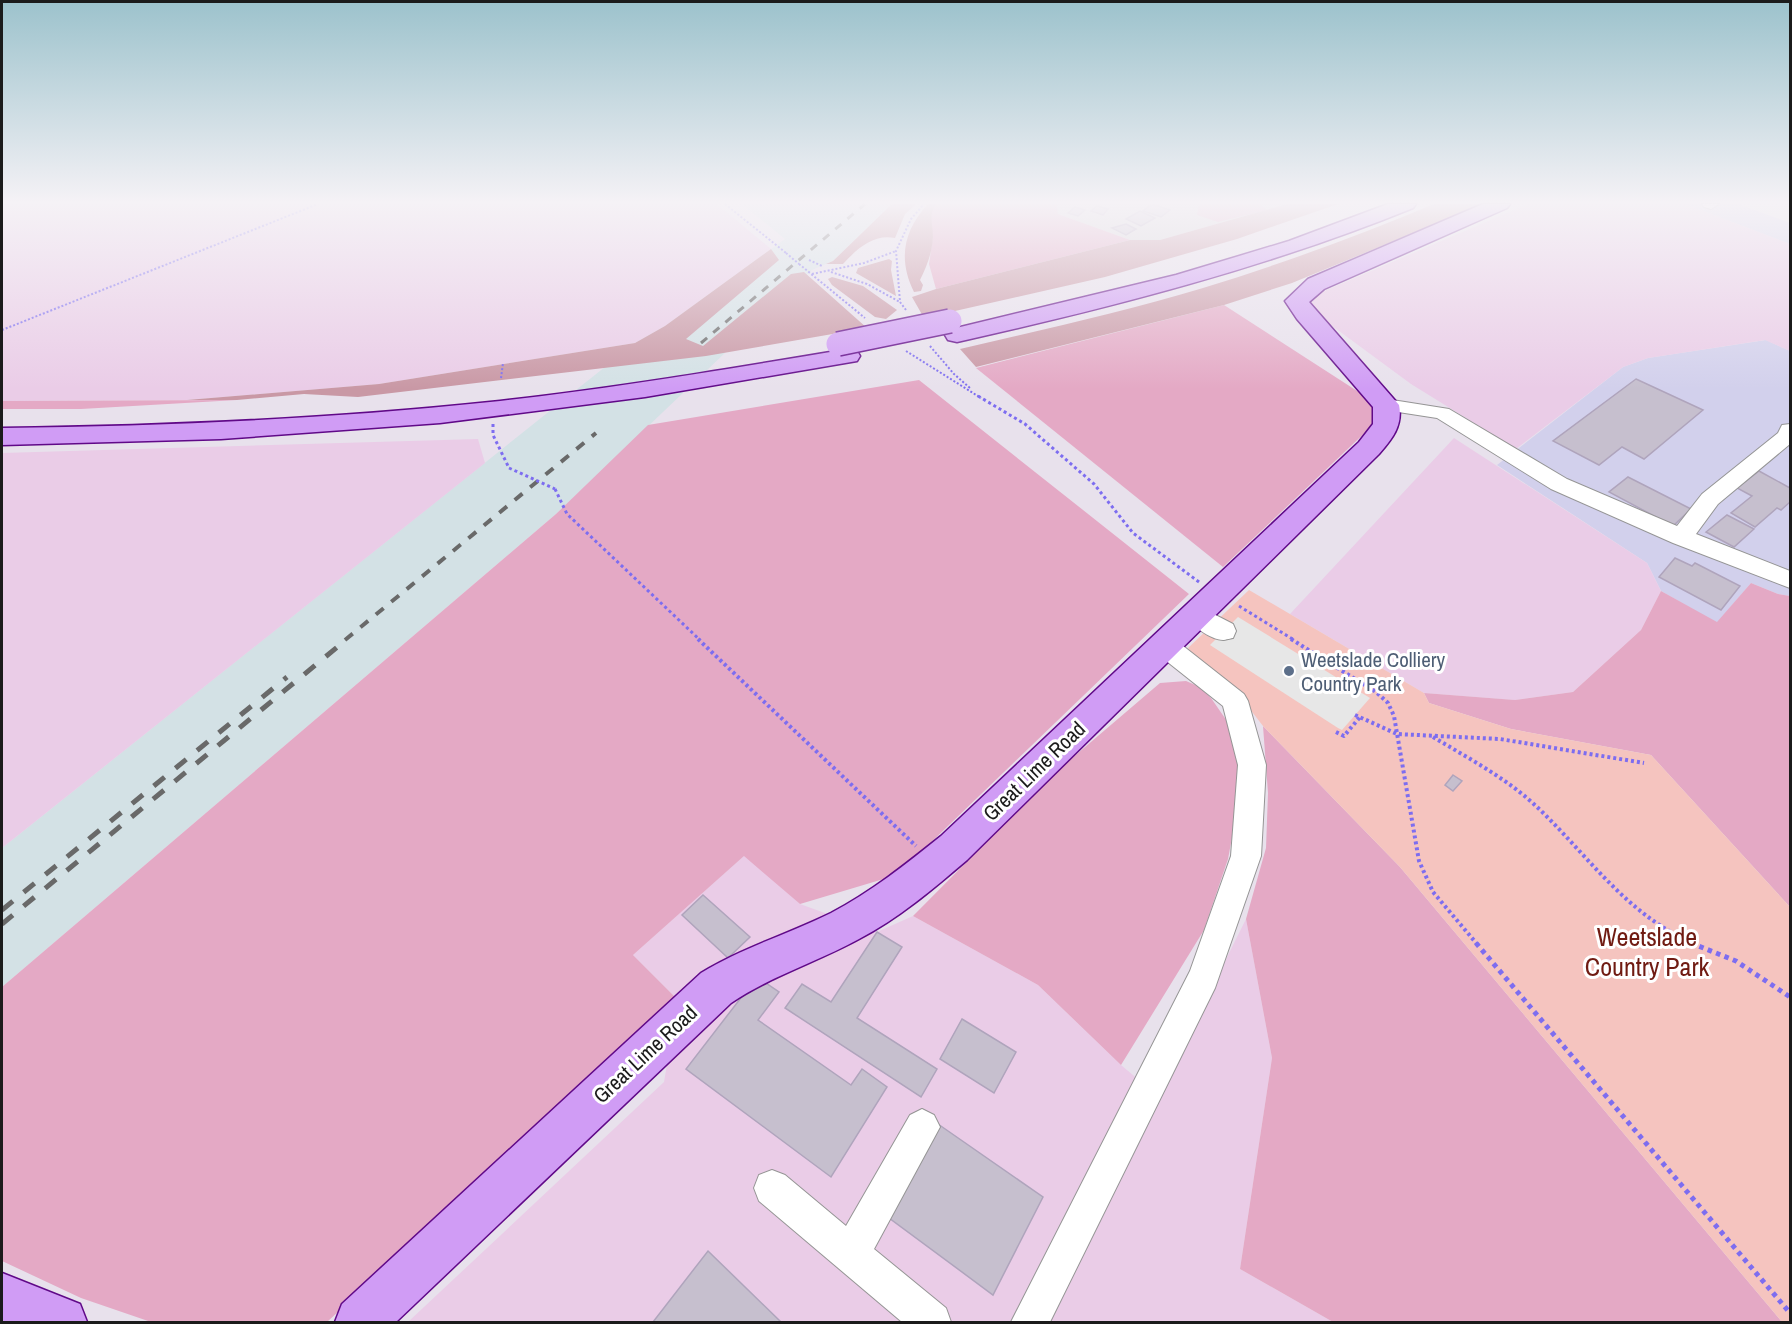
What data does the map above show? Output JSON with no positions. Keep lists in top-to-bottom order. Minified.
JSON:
{"streets":{"main road":["Great Lime Road"]},"parks":["Weetslade Country Park"],"places":["Weetslade Colliery Country Park"]}
